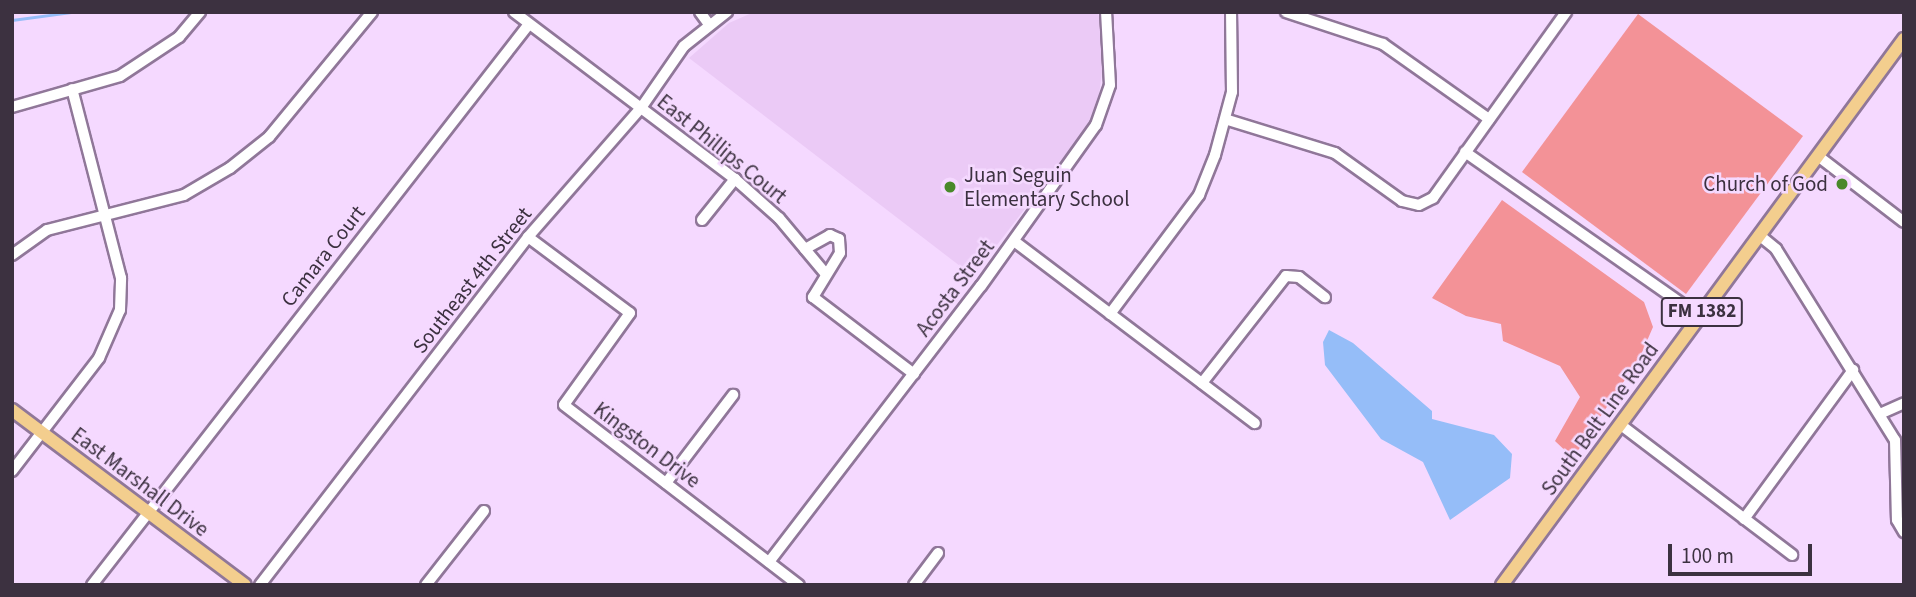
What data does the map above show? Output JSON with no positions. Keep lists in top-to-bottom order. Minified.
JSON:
{"streets":{"main road":["FM 1382","South Belt Line Road","East Marshall Drive"],"street":["East Phillips Court","Camara Court","Southeast 4th Street","Acosta Street","Kingston Drive"]},"crossings":[["East Phillips Court","Camara Court"],["East Phillips Court","Southeast 4th Street"],["Camara Court","East Marshall Drive"],["Southeast 4th Street","Kingston Drive"],["Acosta Street","Kingston Drive"]],"places":["Church of God","Juan Seguin Elementary School"],"scale_bar":"100 m"}
